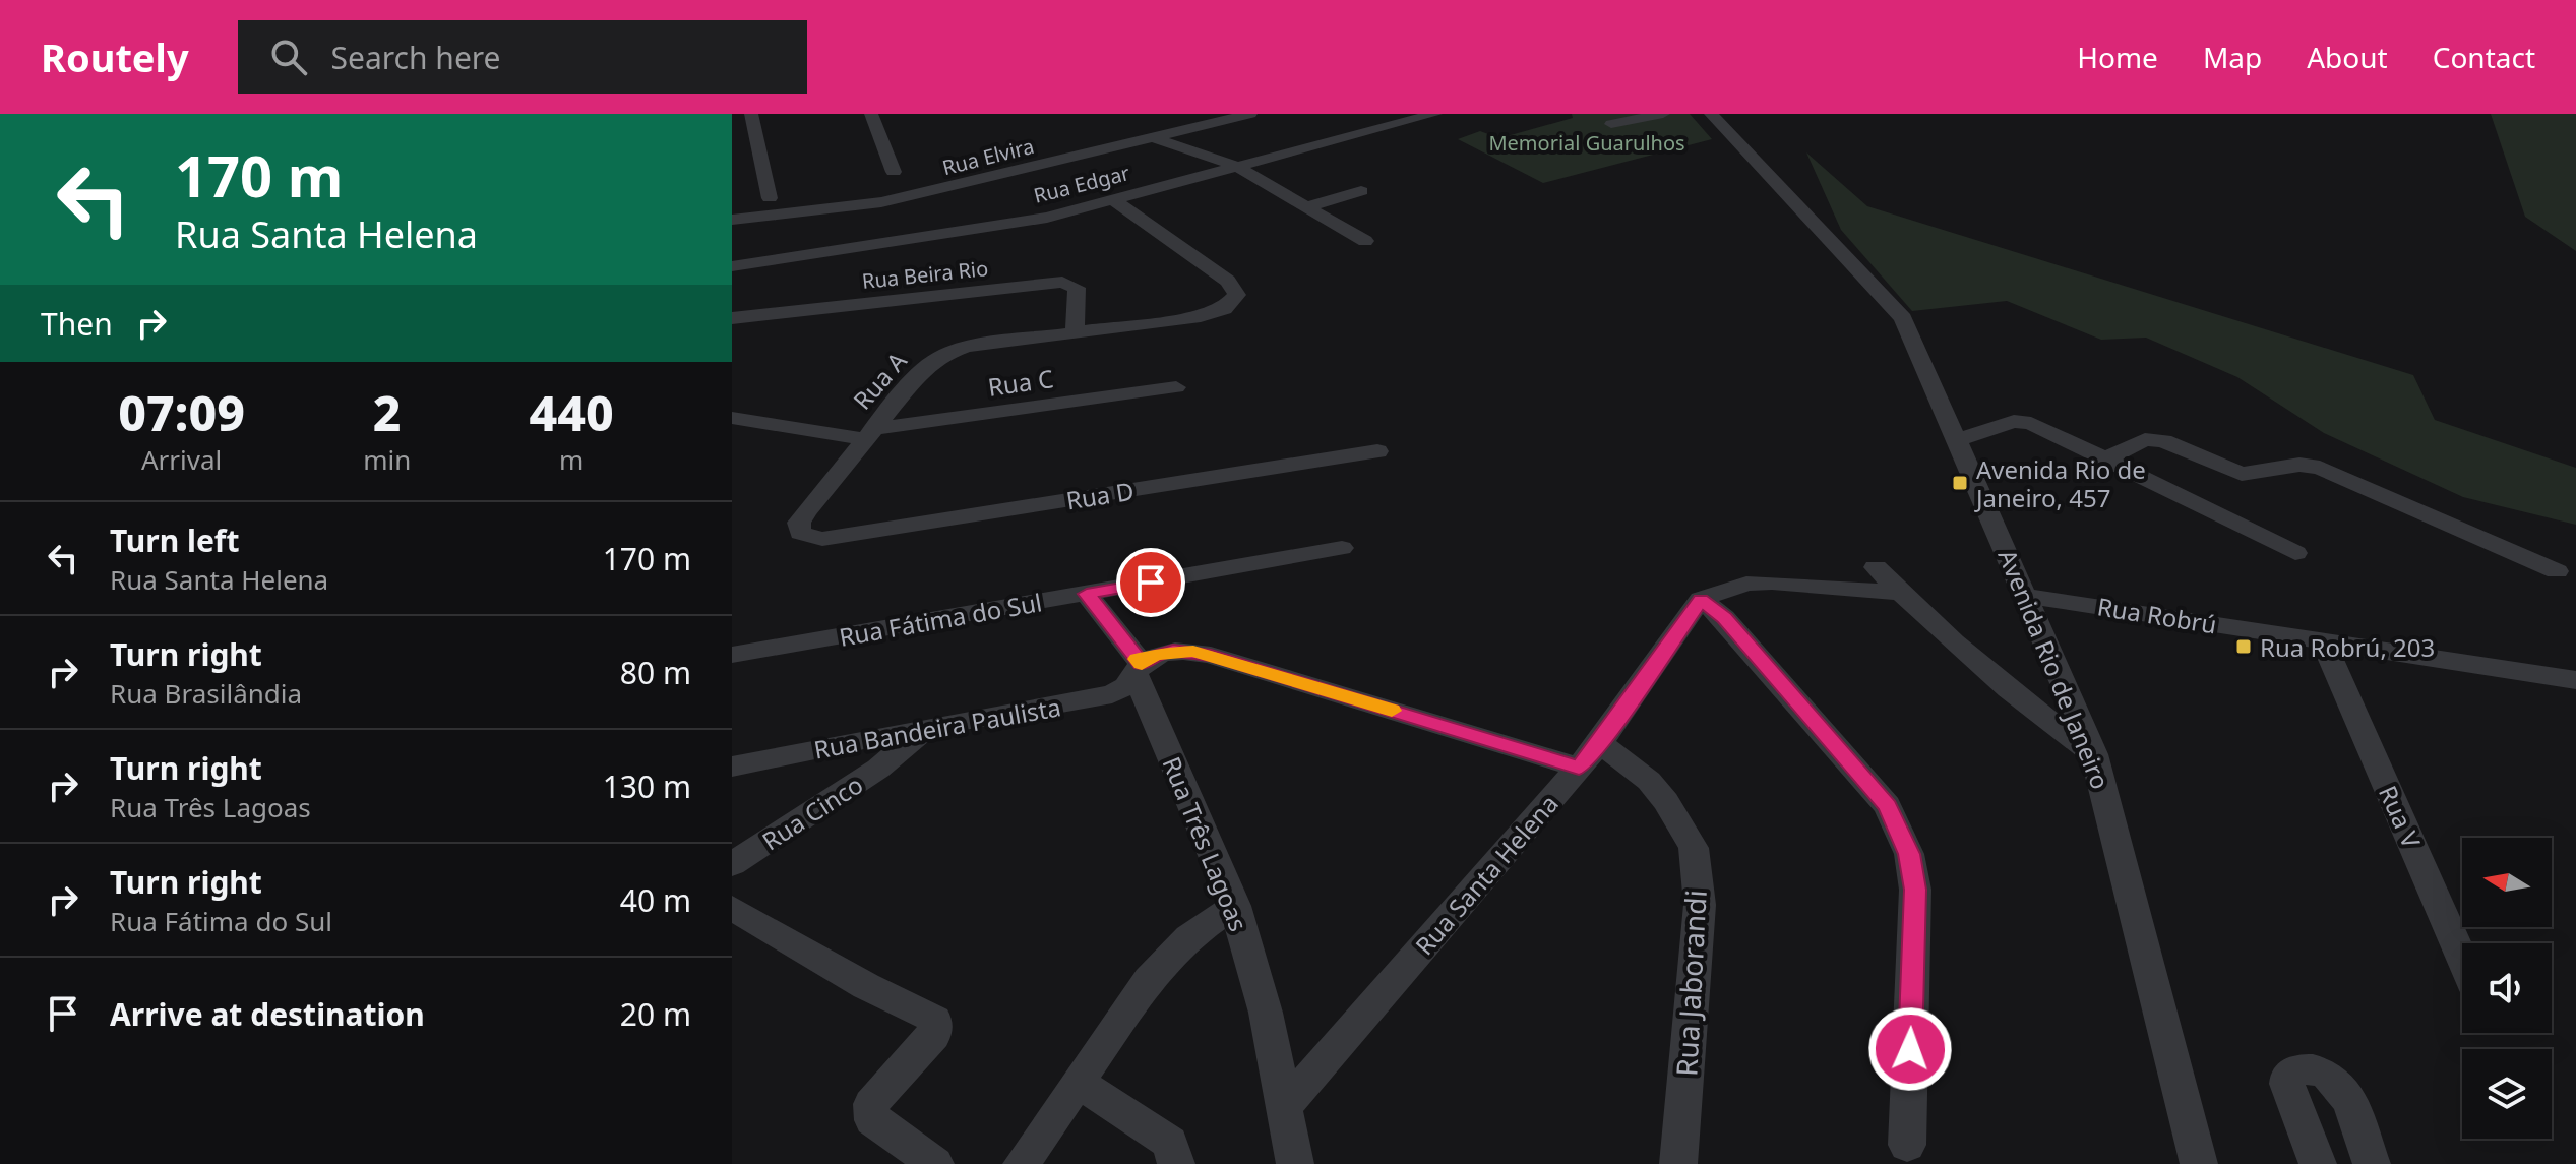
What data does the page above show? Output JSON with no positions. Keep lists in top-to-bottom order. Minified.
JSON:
{"streets":{"street":["Rua Elvira","Rua Edgar","Rua Beira Rio","Rua A","Rua C","Rua D","Rua Robrú","Rua Fátima do Sul","Avenida Rio de Janeiro","Rua Bandeira Paulista","Rua Cinco","Rua V","Rua Três Lagoas","Rua Santa Helena","Rua Jaborandi"]},"crossings":[["Rua Edgar","Rua A"],["Rua Beira Rio","Rua A"],["Rua A","Rua C"],["Rua A","Rua D"],["Rua Robrú","Avenida Rio de Janeiro"],["Rua Robrú","Rua V"],["Rua Fátima do Sul","Rua Três Lagoas"],["Rua Bandeira Paulista","Rua Cinco"],["Rua Bandeira Paulista","Rua Três Lagoas"],["Rua Bandeira Paulista","Rua Santa Helena"],["Rua Três Lagoas","Rua Santa Helena"],["Rua Santa Helena","Rua Jaborandi"]],"parks":["Memorial Guarulhos"],"places":{"transit":["Avenida Rio de Janeiro, 457","Rua Robrú, 203"]},"north":"left","page":{"header":"Routely","search":"Search here","nav":["Home","Map","About","Contact"],"turn":["170 m","Rua Santa Helena"],"then":"Then","eta":["07:09","Arrival","2","min","440","m"],"list":[{"name":"Turn left","note":"Rua Santa Helena","value":"170 m"},{"name":"Turn right","note":"Rua Brasilândia","value":"80 m"},{"name":"Turn right","note":"Rua Três Lagoas","value":"130 m"},{"name":"Turn right","note":"Rua Fátima do Sul","value":"40 m"},{"name":"Arrive at destination","value":"20 m"}]}}
